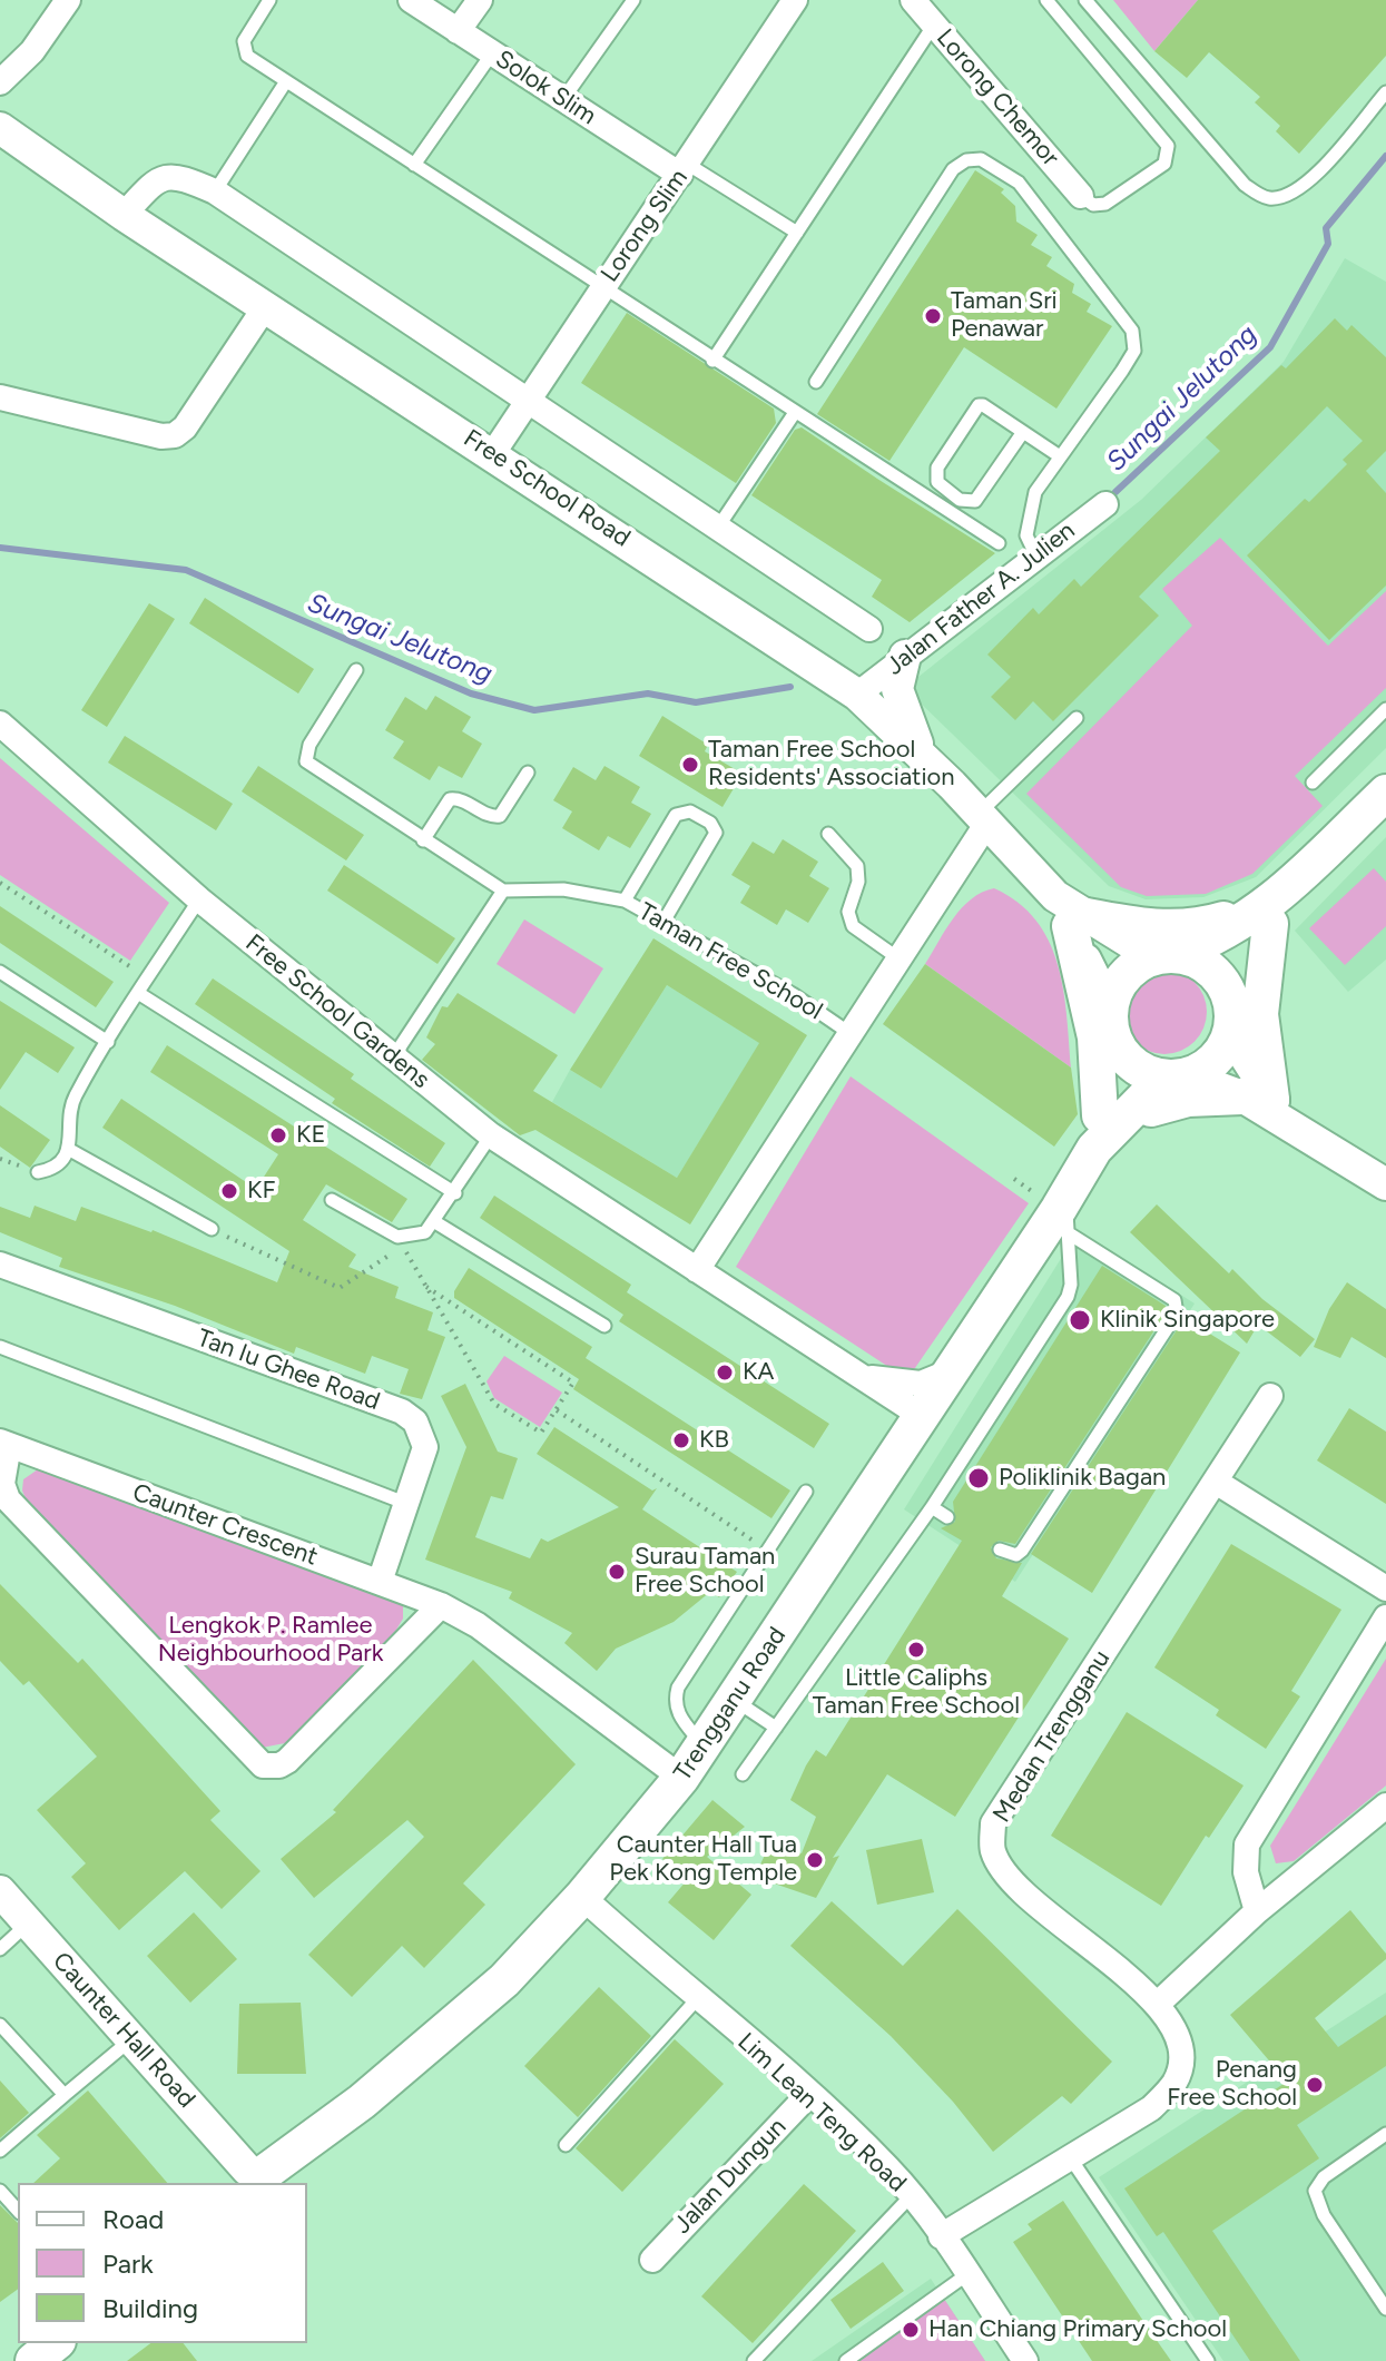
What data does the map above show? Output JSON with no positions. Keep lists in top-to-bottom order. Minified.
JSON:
{"streets":{"main road":["Trengganu Road"],"street":["Solok Slim","Lorong Chemor","Lorong Slim","Free School Road","Jalan Father A. Julien","Free School Gardens","Tan Iu Ghee Road","Caunter Crescent","Medan Trengganu","Caunter Hall Road","Lim Lean Teng Road","Jalan Dungun"],"lane":["Taman Free School"]},"crossings":[["Solok Slim","Lorong Slim"],["Lorong Slim","Free School Road"],["Free School Road","Jalan Father A. Julien"],["Free School Road","Trengganu Road"],["Free School Gardens","Trengganu Road"],["Tan Iu Ghee Road","Caunter Crescent"],["Caunter Crescent","Trengganu Road"],["Trengganu Road","Caunter Hall Road"],["Trengganu Road","Lim Lean Teng Road"],["Medan Trengganu","Lim Lean Teng Road"],["Lim Lean Teng Road","Jalan Dungun"]],"water":["Sungai Jelutong"],"parks":["Lengkok P. Ramlee Neighbourhood Park"],"places":["Taman Sri Penawar","Taman Free School Residents' Association","KE","KF","Klinik Singapore","KA","KB","Poliklinik Bagan","Surau Taman Free School","Little Caliphs Taman Free School","Caunter Hall Tua Pek Kong Temple","Penang Free School","Han Chiang Primary School"],"legend":["Road","Park","Building"]}
